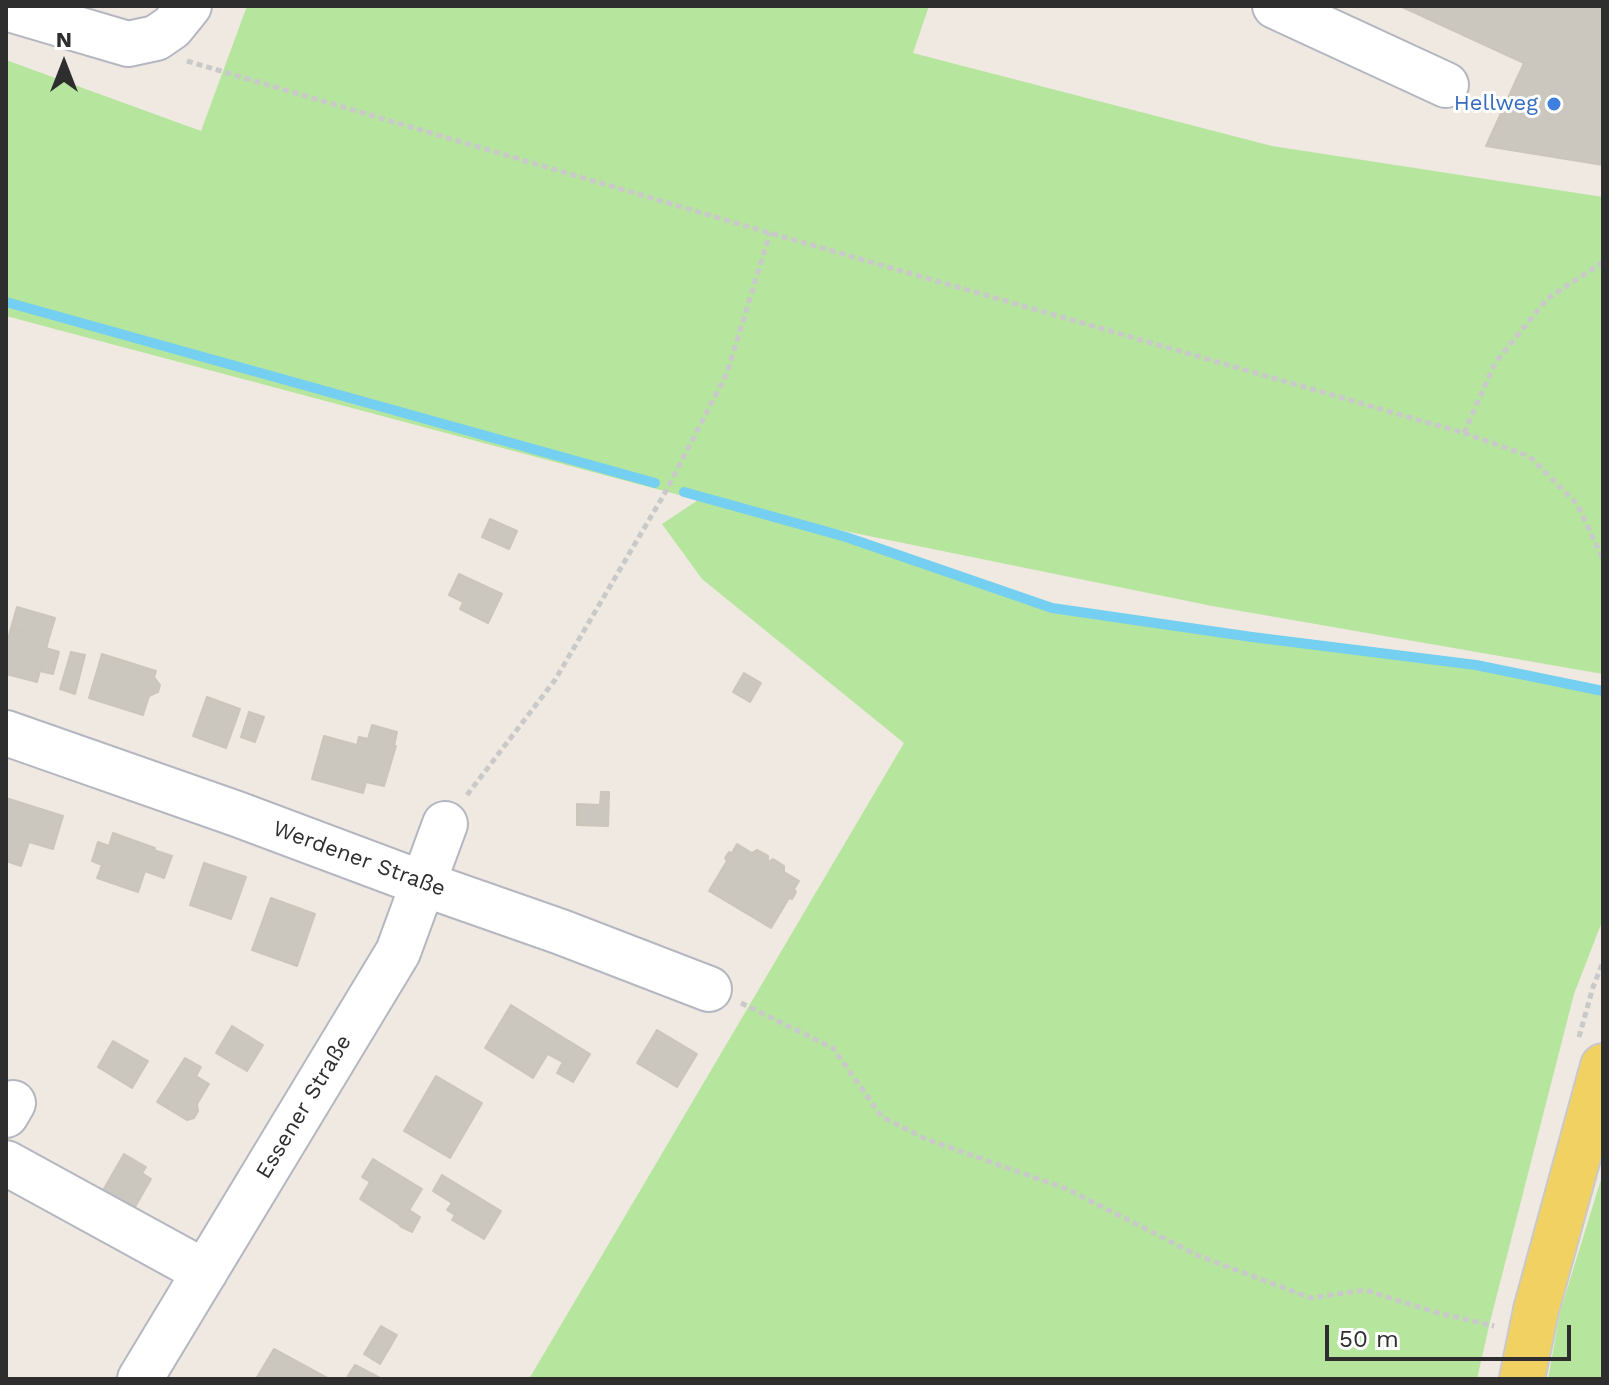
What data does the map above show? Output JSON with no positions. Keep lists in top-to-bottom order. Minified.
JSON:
{"streets":{"street":["Werdener Straße","Essener Straße"]},"crossings":[["Werdener Straße","Essener Straße"]],"places":["Hellweg"],"scale_bar":"50 m","north":"top"}
